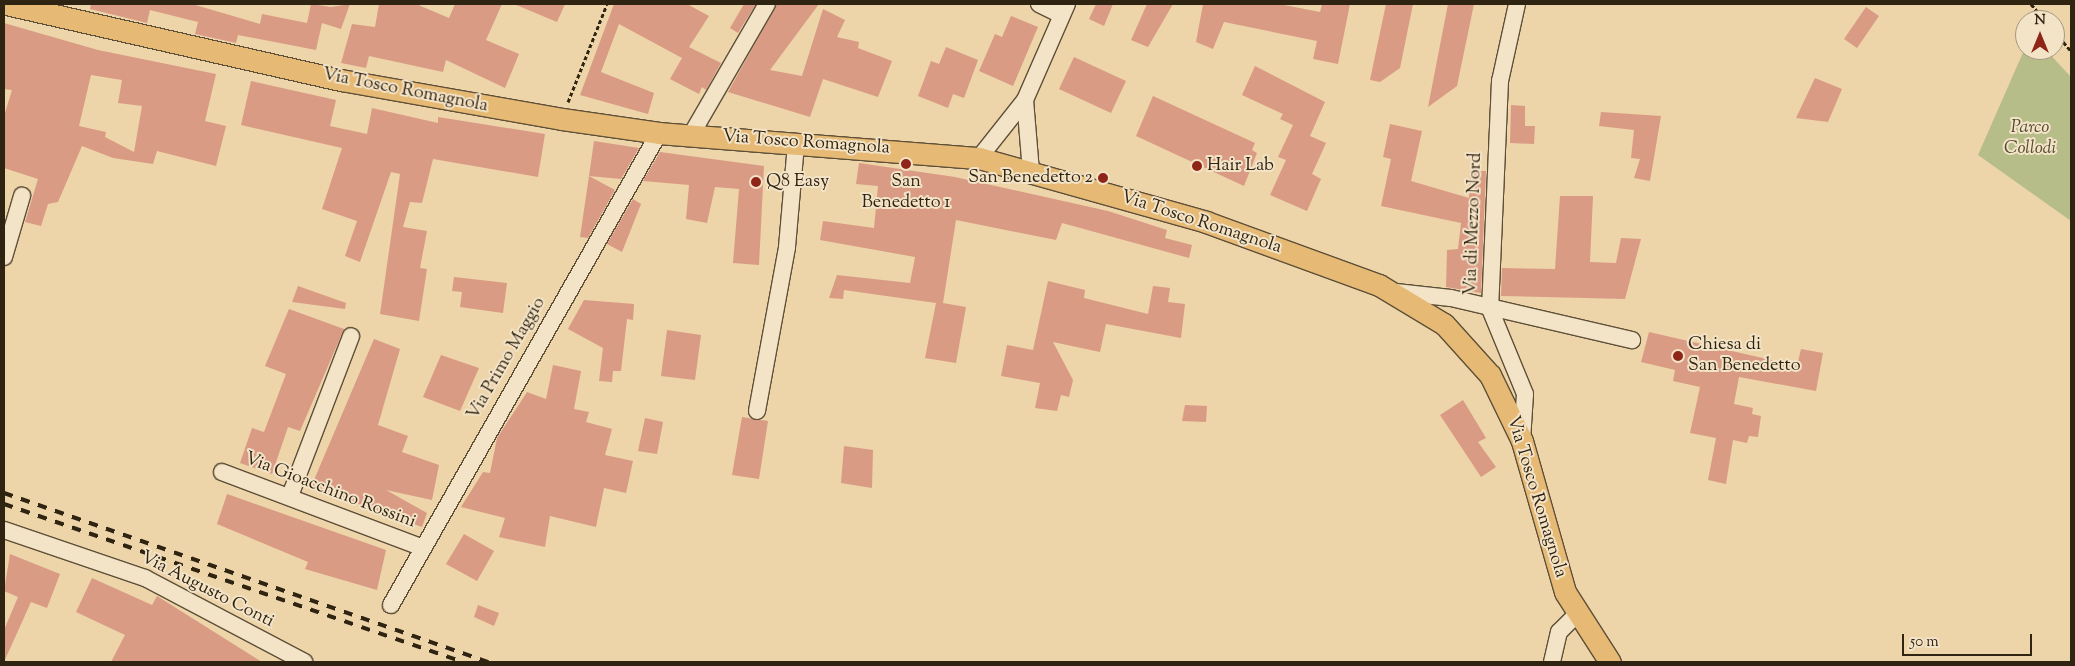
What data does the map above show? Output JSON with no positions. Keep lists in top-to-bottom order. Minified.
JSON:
{"streets":{"main road":["Via Tosco Romagnola"],"street":["Via di Mezzo Nord","Via Primo Maggio","Via Gioacchino Rossini","Via Augusto Conti"]},"crossings":[["Via Tosco Romagnola","Via di Mezzo Nord"],["Via Tosco Romagnola","Via Primo Maggio"],["Via Primo Maggio","Via Gioacchino Rossini"]],"parks":["Parco Collodi"],"places":["San Benedetto 1","Hair Lab","San Benedetto 2","Q8 Easy","Chiesa di San Benedetto"],"scale_bar":"50 m","north":"top"}
